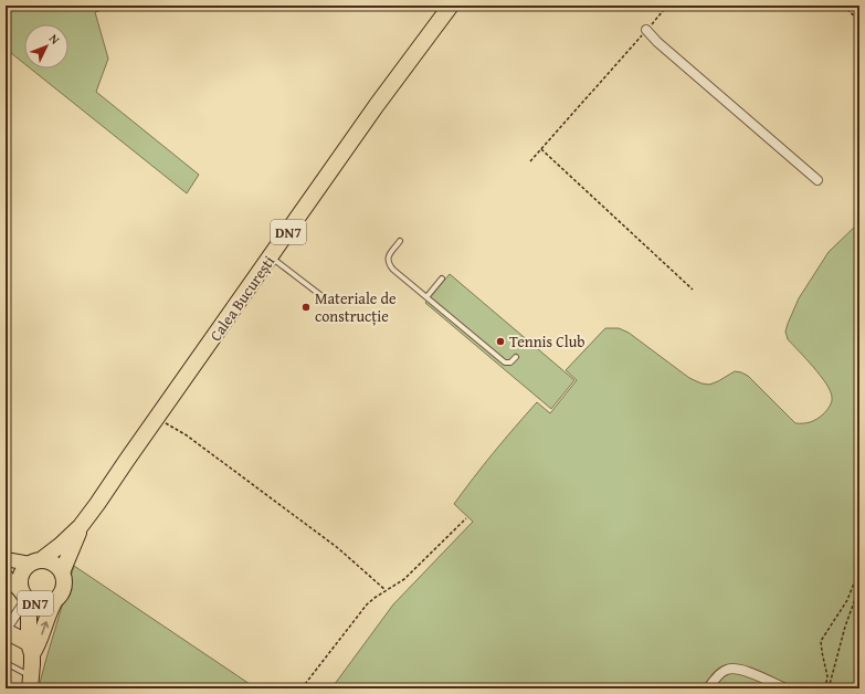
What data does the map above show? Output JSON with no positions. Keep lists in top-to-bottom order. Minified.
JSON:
{"streets":{"highway":["DN7","Calea București"]},"crossings":[["DN7","Calea București"]],"places":["Materiale de construcție","Tennis Club"],"north":"top right"}
